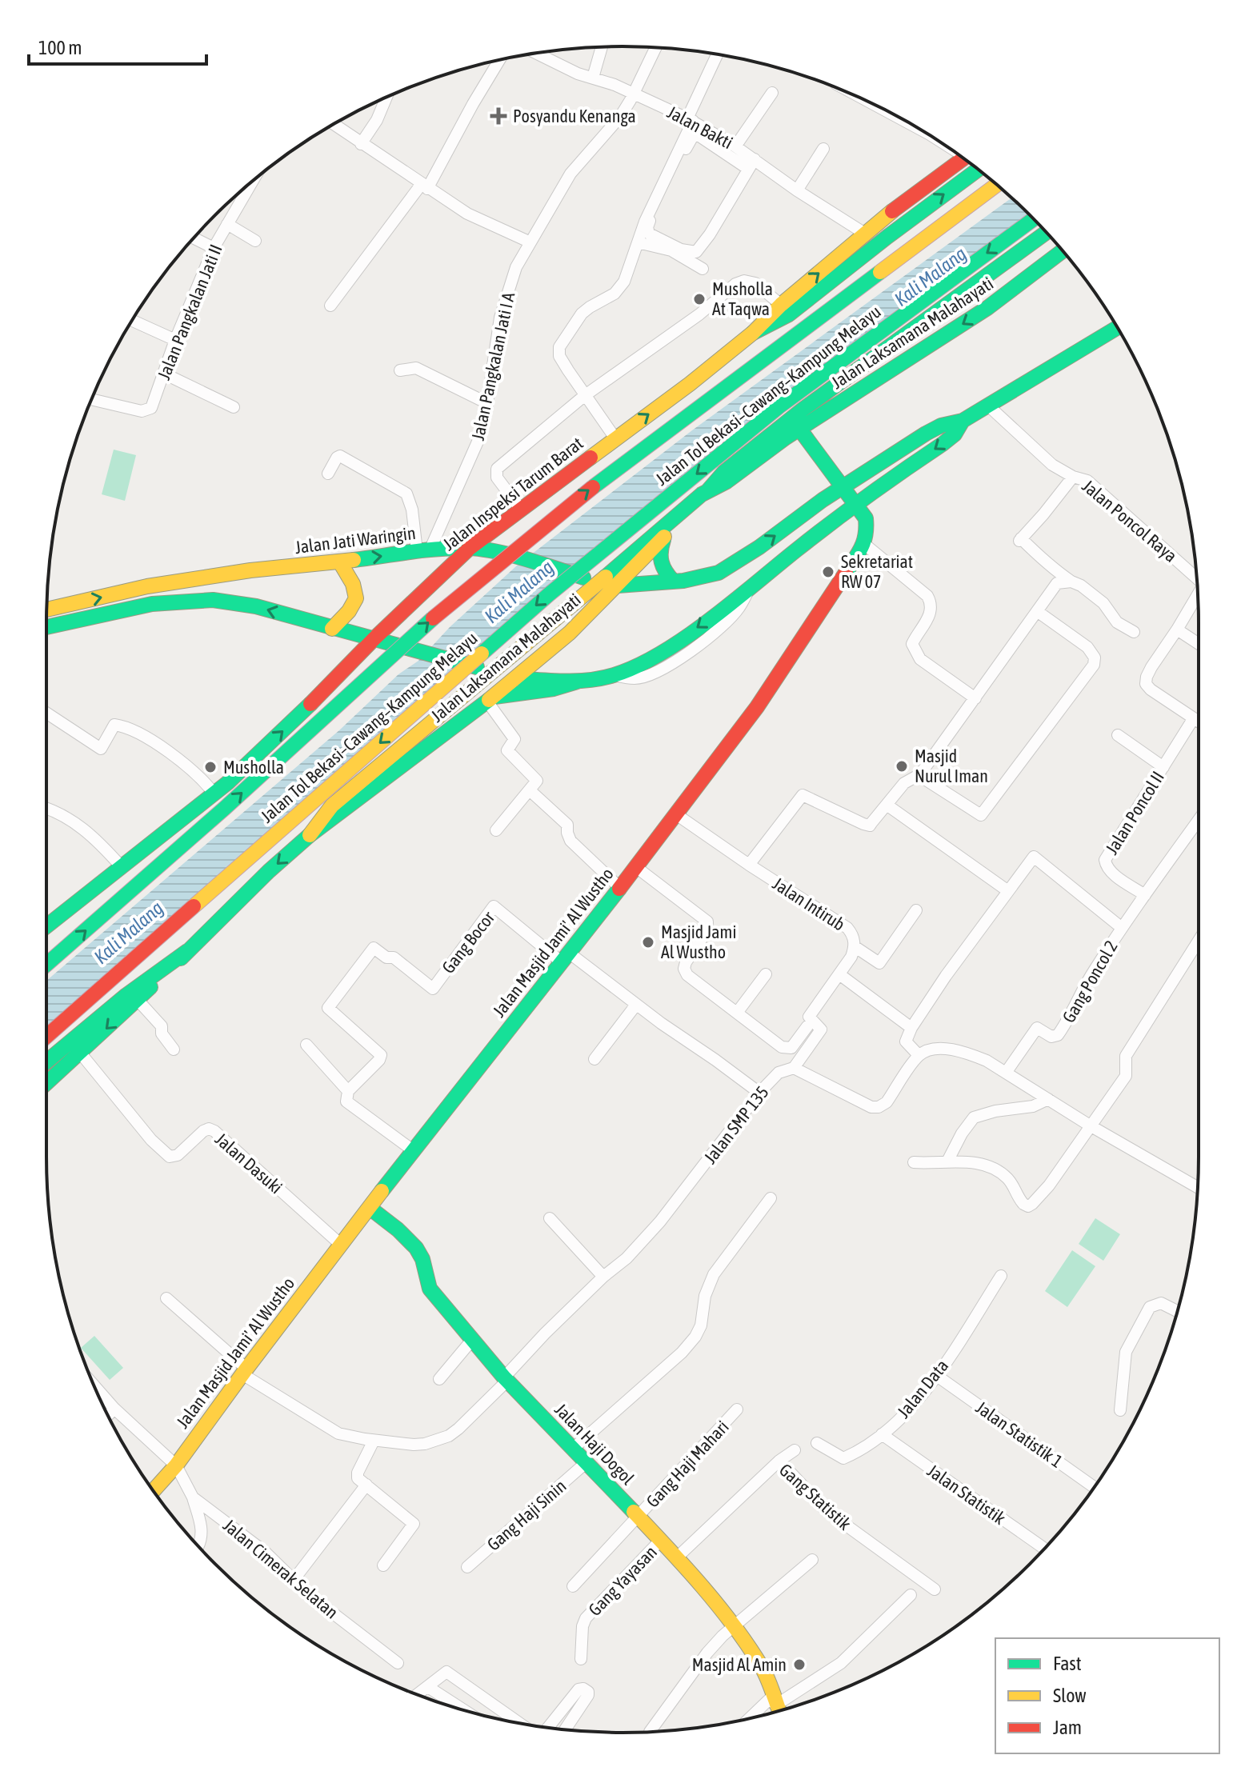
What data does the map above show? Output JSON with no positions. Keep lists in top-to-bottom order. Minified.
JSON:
{"streets":{"main road":["Jalan Laksamana Malahayati","Jalan Tol Bekasi–Cawang–Kampung Melayu","Jalan Inspeksi Tarum Barat","Jalan Jati Waringin","Jalan Masjid Jami' Al Wustho","Jalan Haji Dogol"],"street":["Jalan Bakti","Jalan Pangkalan Jati II","Jalan Pangkalan Jati I A","Jalan Poncol Raya","Jalan Poncol II","Jalan Intirub","Gang Bocor","Gang Poncol 2","Jalan SMP 135","Jalan Dasuki","Jalan Data","Jalan Statistik 1","Gang Haji Mahari","Jalan Statistik","Gang Statistik","Gang Haji Sinin","Jalan Cimerak Selatan","Gang Yayasan"]},"crossings":[["Jalan Bakti","Jalan Pangkalan Jati I A"],["Jalan Bakti","Jalan Inspeksi Tarum Barat"],["Jalan Laksamana Malahayati","Jalan Jati Waringin"],["Jalan Laksamana Malahayati","Jalan Dasuki"],["Jalan Pangkalan Jati I A","Jalan Jati Waringin"],["Jalan Inspeksi Tarum Barat","Jalan Jati Waringin"],["Jalan Poncol II","Gang Poncol 2"],["Jalan Intirub","Jalan Masjid Jami' Al Wustho"],["Jalan Intirub","Jalan SMP 135"],["Gang Bocor","Jalan Masjid Jami' Al Wustho"],["Jalan Masjid Jami' Al Wustho","Jalan SMP 135"],["Jalan Masjid Jami' Al Wustho","Jalan Dasuki"],["Jalan Masjid Jami' Al Wustho","Jalan Haji Dogol"],["Jalan Masjid Jami' Al Wustho","Jalan Cimerak Selatan"],["Jalan SMP 135","Jalan Haji Dogol"],["Jalan Data","Jalan Statistik 1"],["Jalan Data","Jalan Statistik"],["Jalan Haji Dogol","Gang Haji Mahari"],["Jalan Haji Dogol","Gang Statistik"],["Jalan Haji Dogol","Gang Haji Sinin"],["Jalan Haji Dogol","Gang Yayasan"]],"water":["Kali Malang"],"places":{"health":["Posyandu Kenanga"],"other":["Musholla At Taqwa","Sekretariat RW 07","Masjid Nurul Iman","Musholla","Masjid Jami Al Wustho","Masjid Al Amin"]},"legend":["Fast","Slow","Jam"],"scale_bar":"100 m"}
